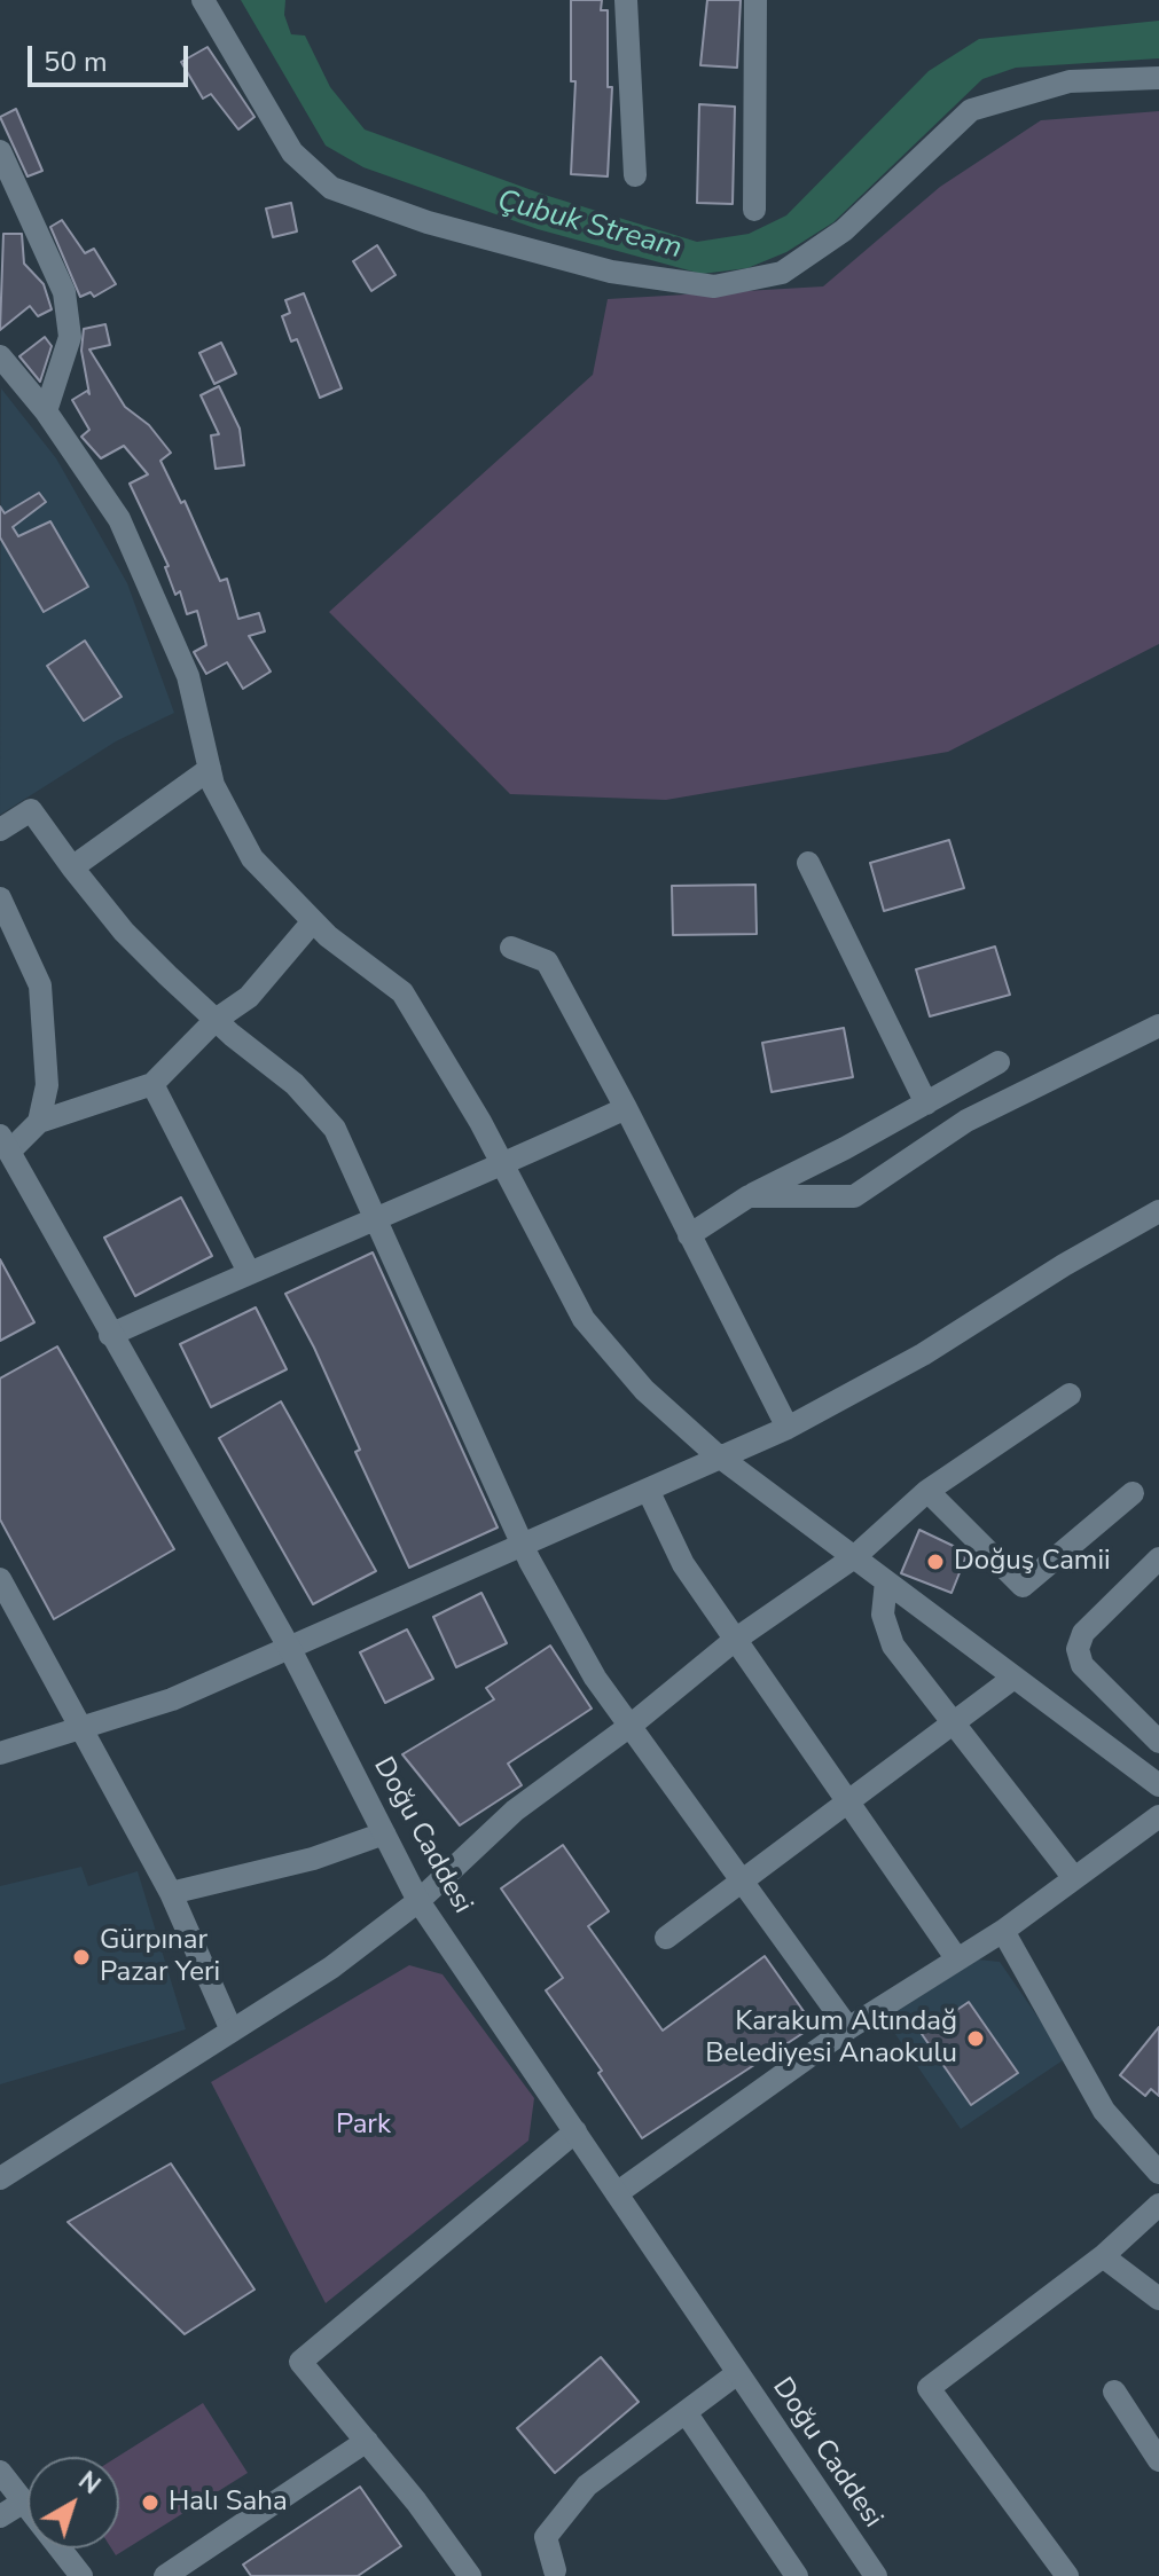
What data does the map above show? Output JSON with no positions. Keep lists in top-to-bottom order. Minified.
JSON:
{"streets":{"street":["Doğu Caddesi"]},"water":["Çubuk Stream"],"parks":["Park"],"places":["Doğuş Camii","Gürpınar Pazar Yeri","Karakum Altındağ Belediyesi Anaokulu","Halı Saha"],"scale_bar":"50 m","north":"top right"}
